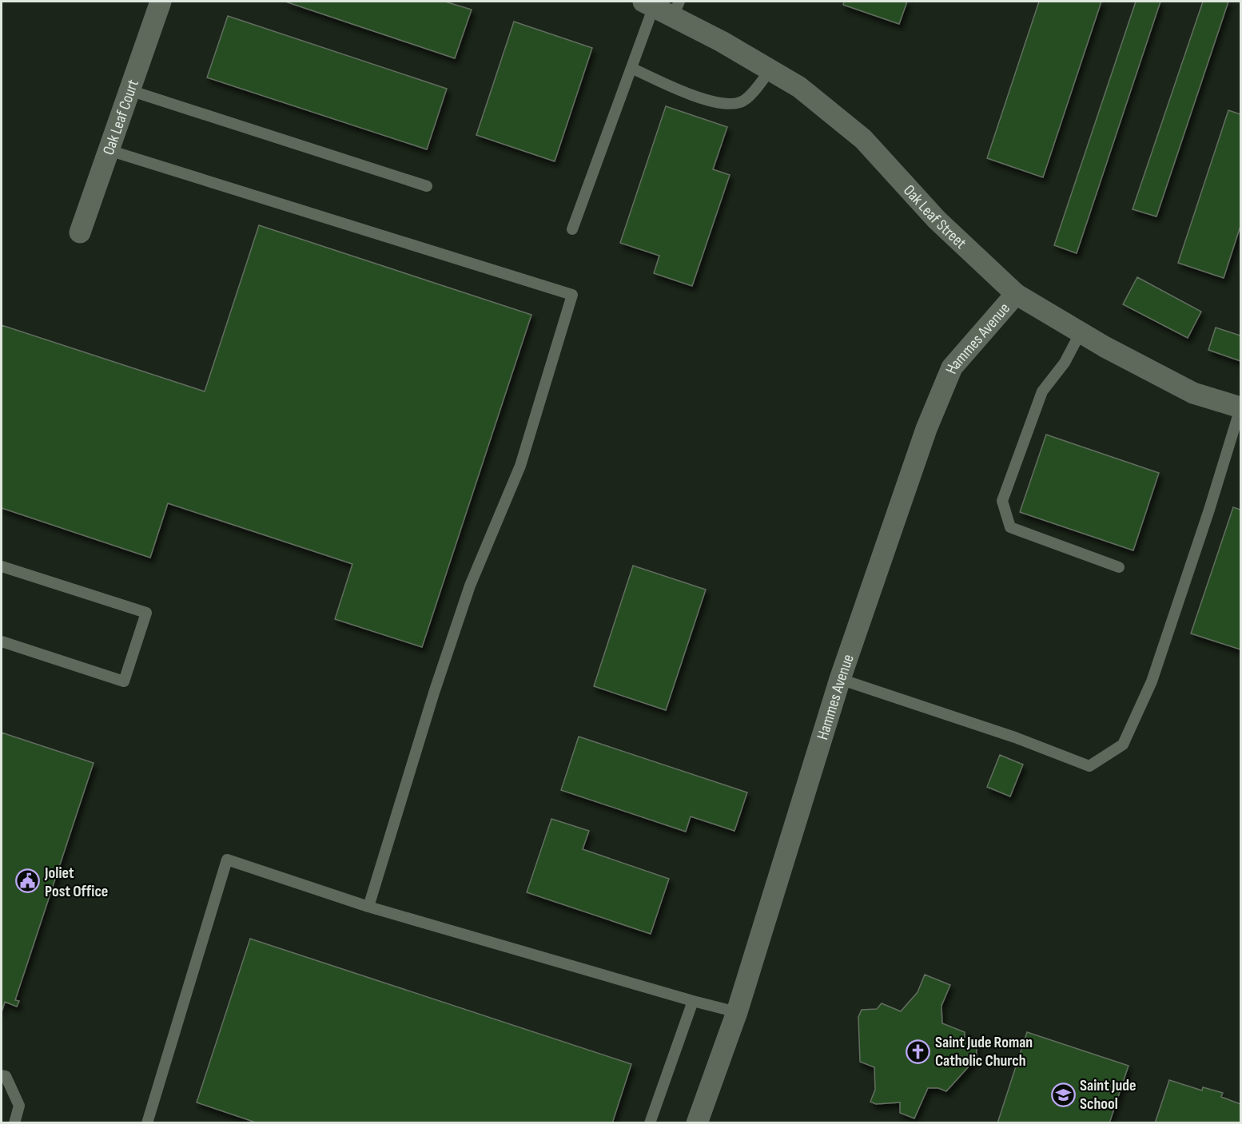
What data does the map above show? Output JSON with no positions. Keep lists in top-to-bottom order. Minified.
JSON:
{"streets":{"street":["Oak Leaf Court","Oak Leaf Street","Hammes Avenue"]},"crossings":[["Oak Leaf Street","Hammes Avenue"]],"places":{"public building":["Joliet Post Office"],"church":["Saint Jude Roman Catholic Church"],"school or university":["Saint Jude School"]}}
